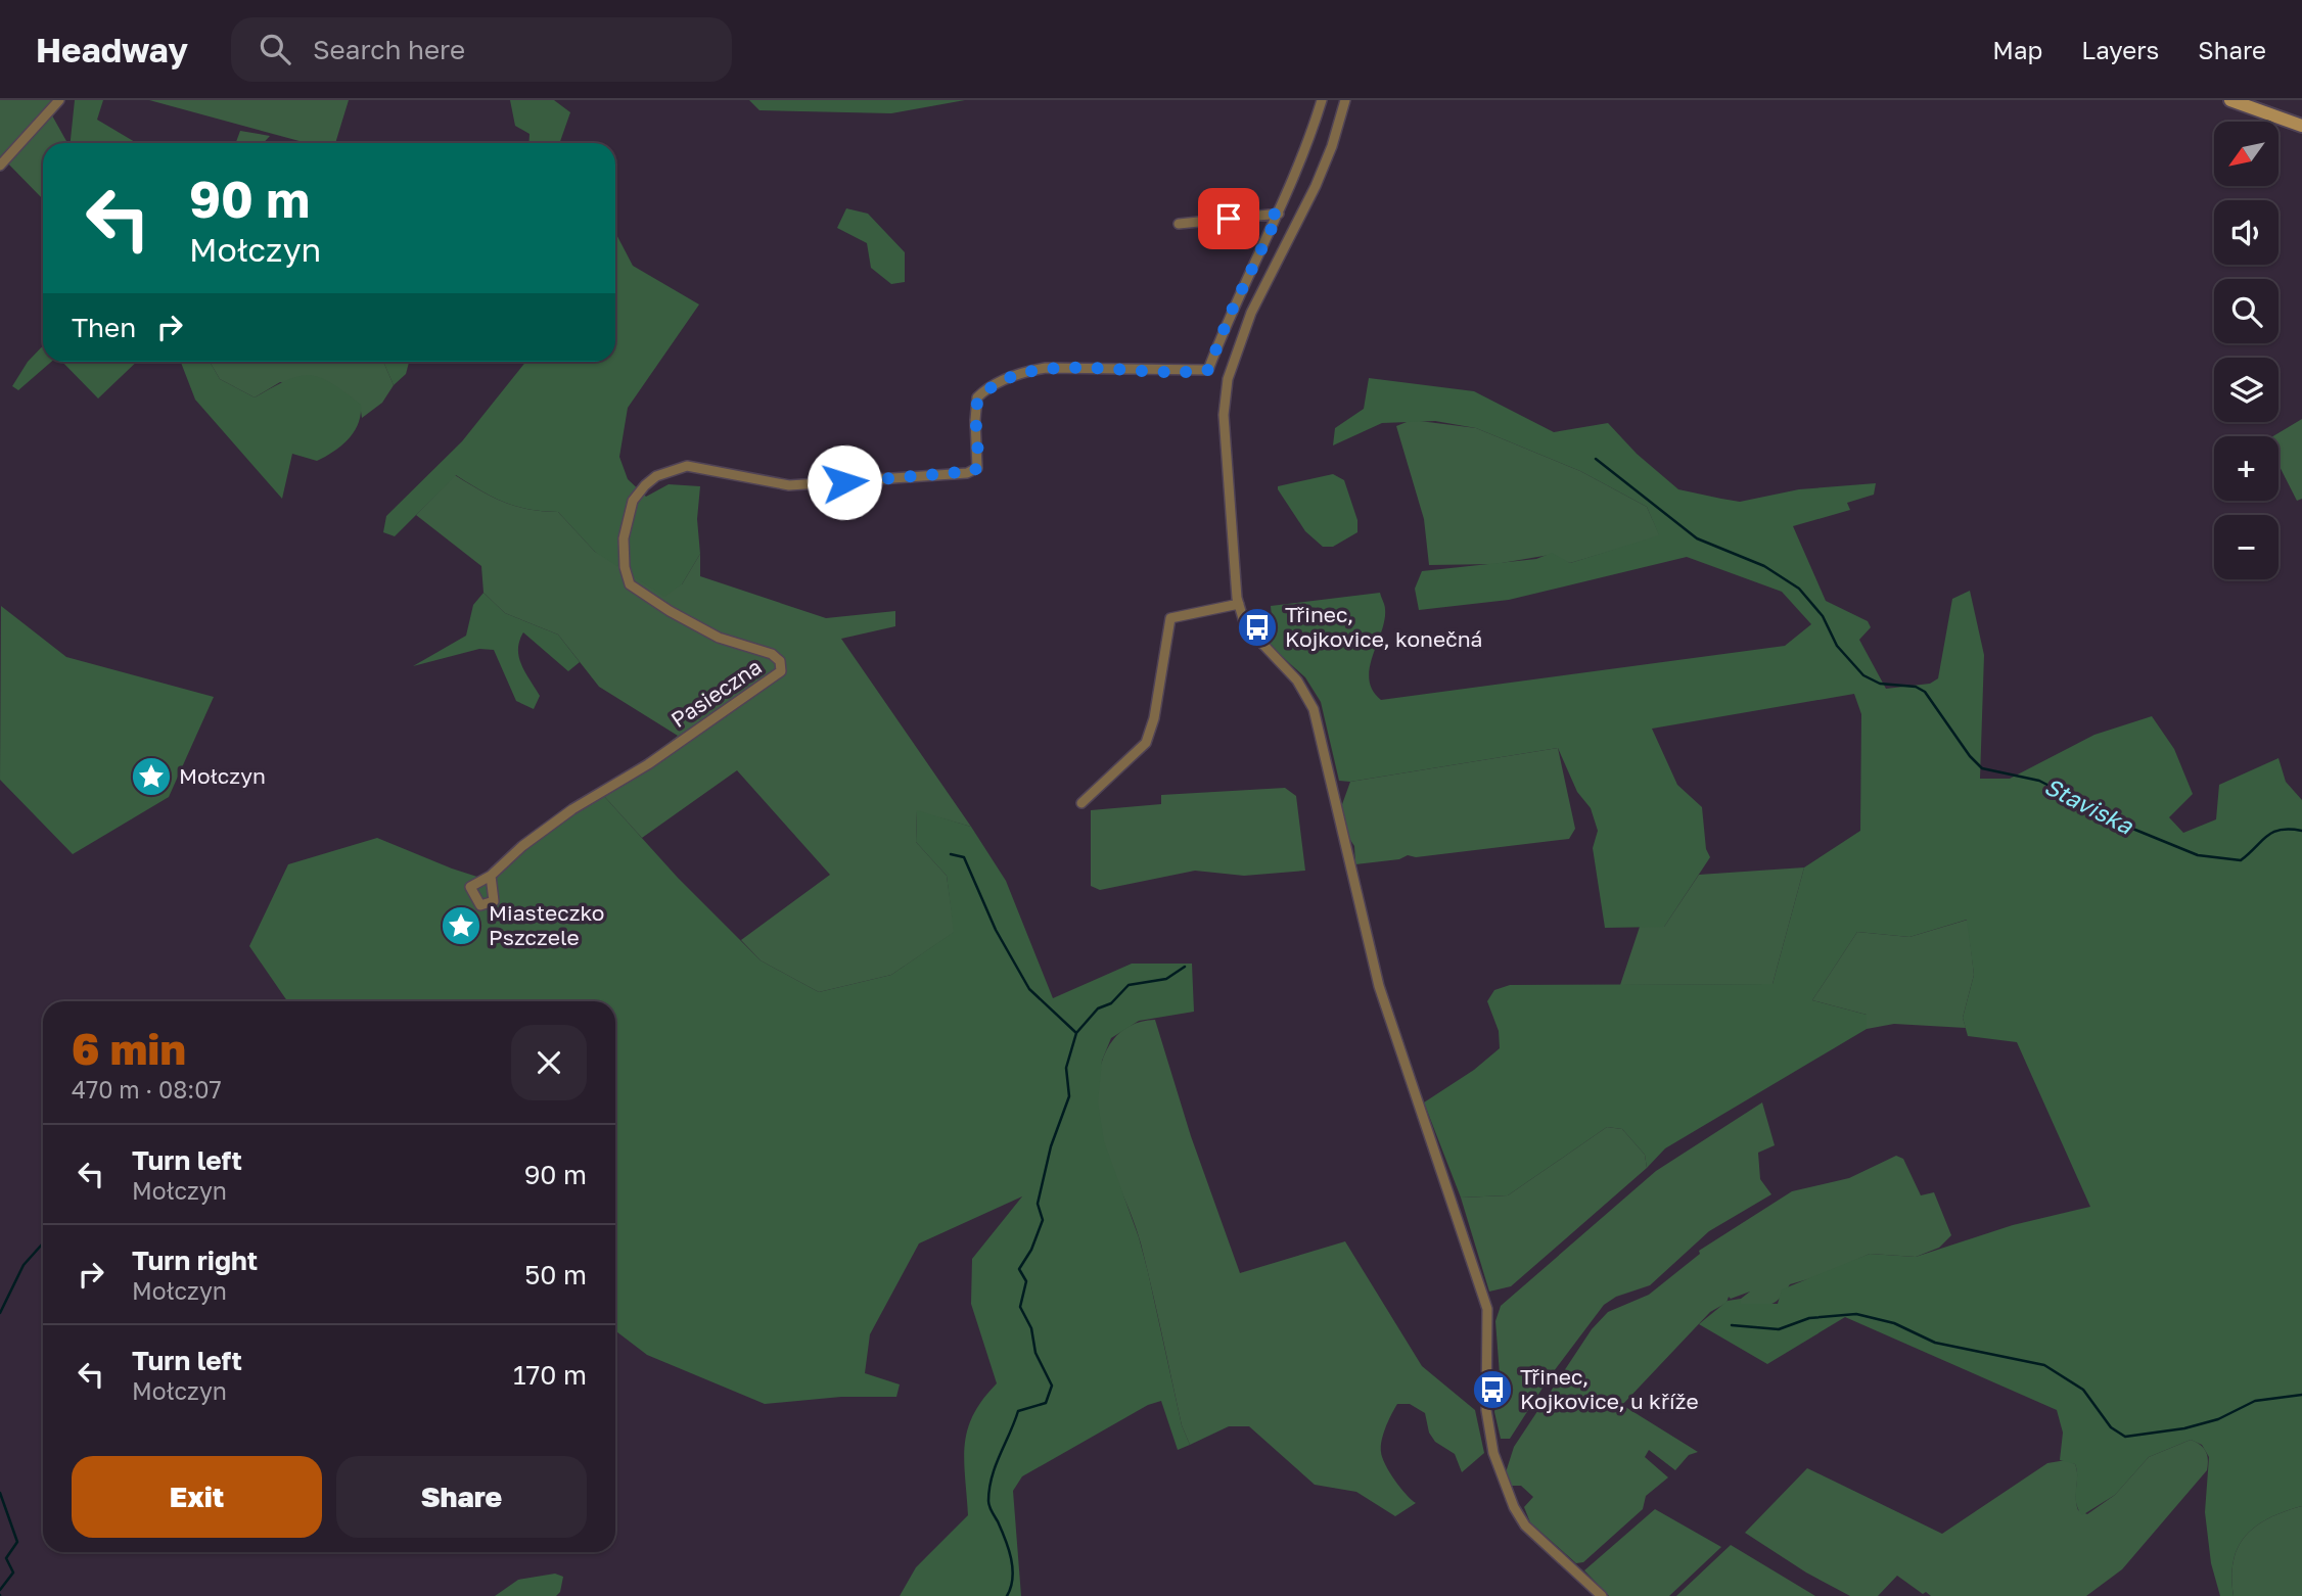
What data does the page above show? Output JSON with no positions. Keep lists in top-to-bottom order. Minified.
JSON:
{"streets":{"street":["Pasieczna"]},"water":["Staviska"],"places":{"bus stop":["Třinec, Kojkovice, konečná","Třinec, Kojkovice, u kříže"],"place":["Mołczyn","Miasteczko Pszczele"]},"north":"bottom left","page":{"header":"Headway","search":"Search here","nav":["Map","Layers","Share"],"map_buttons":["+","−"],"turn":["90 m","Mołczyn"],"then":"Then","heading":["6 min","470 m · 08:07"],"list":[{"name":"Turn left","note":"Mołczyn","value":"90 m"},{"name":"Turn right","note":"Mołczyn","value":"50 m"},{"name":"Turn left","note":"Mołczyn","value":"170 m"}],"buttons":["Exit","Share"]}}
